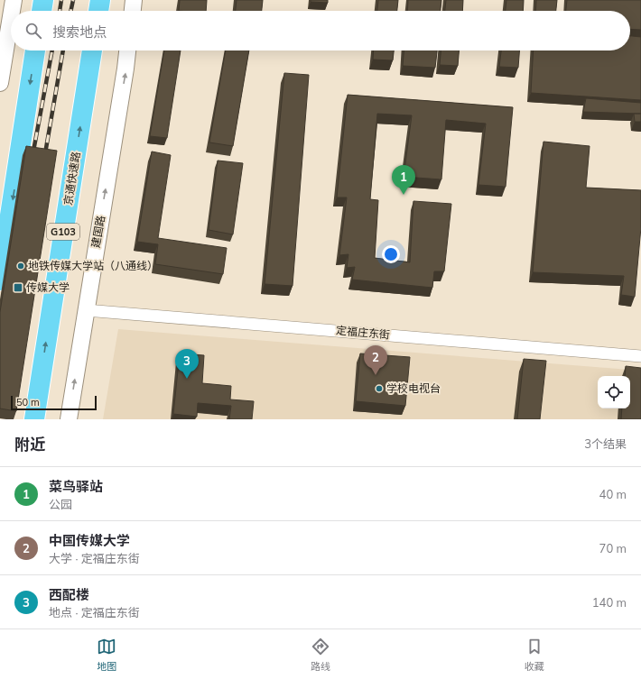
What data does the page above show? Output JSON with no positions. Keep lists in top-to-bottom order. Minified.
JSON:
{"streets":{"highway":["京通快速路","G103"],"main road":["建国路"],"street":["定福庄东街"]},"crossings":[["建国路","定福庄东街"]],"one_way":["建国路"],"places":{"other":["地铁传媒大学站（八通线）","学校电视台"],"transit":["传媒大学"]},"scale_bar":"50 m","page":{"search":"搜索地点","pins":["1","2","3"],"scale":"50 m","heading":["附近","3个结果"],"list":[{"mark":"1","name":"菜鸟驿站","note":"公园","value":"40 m"},{"mark":"2","name":"中国传媒大学","note":"大学 · 定福庄东街","value":"70 m"},{"mark":"3","name":"西配楼","note":"地点 · 定福庄东街","value":"140 m"}],"nav":["地图","路线","收藏"]}}
